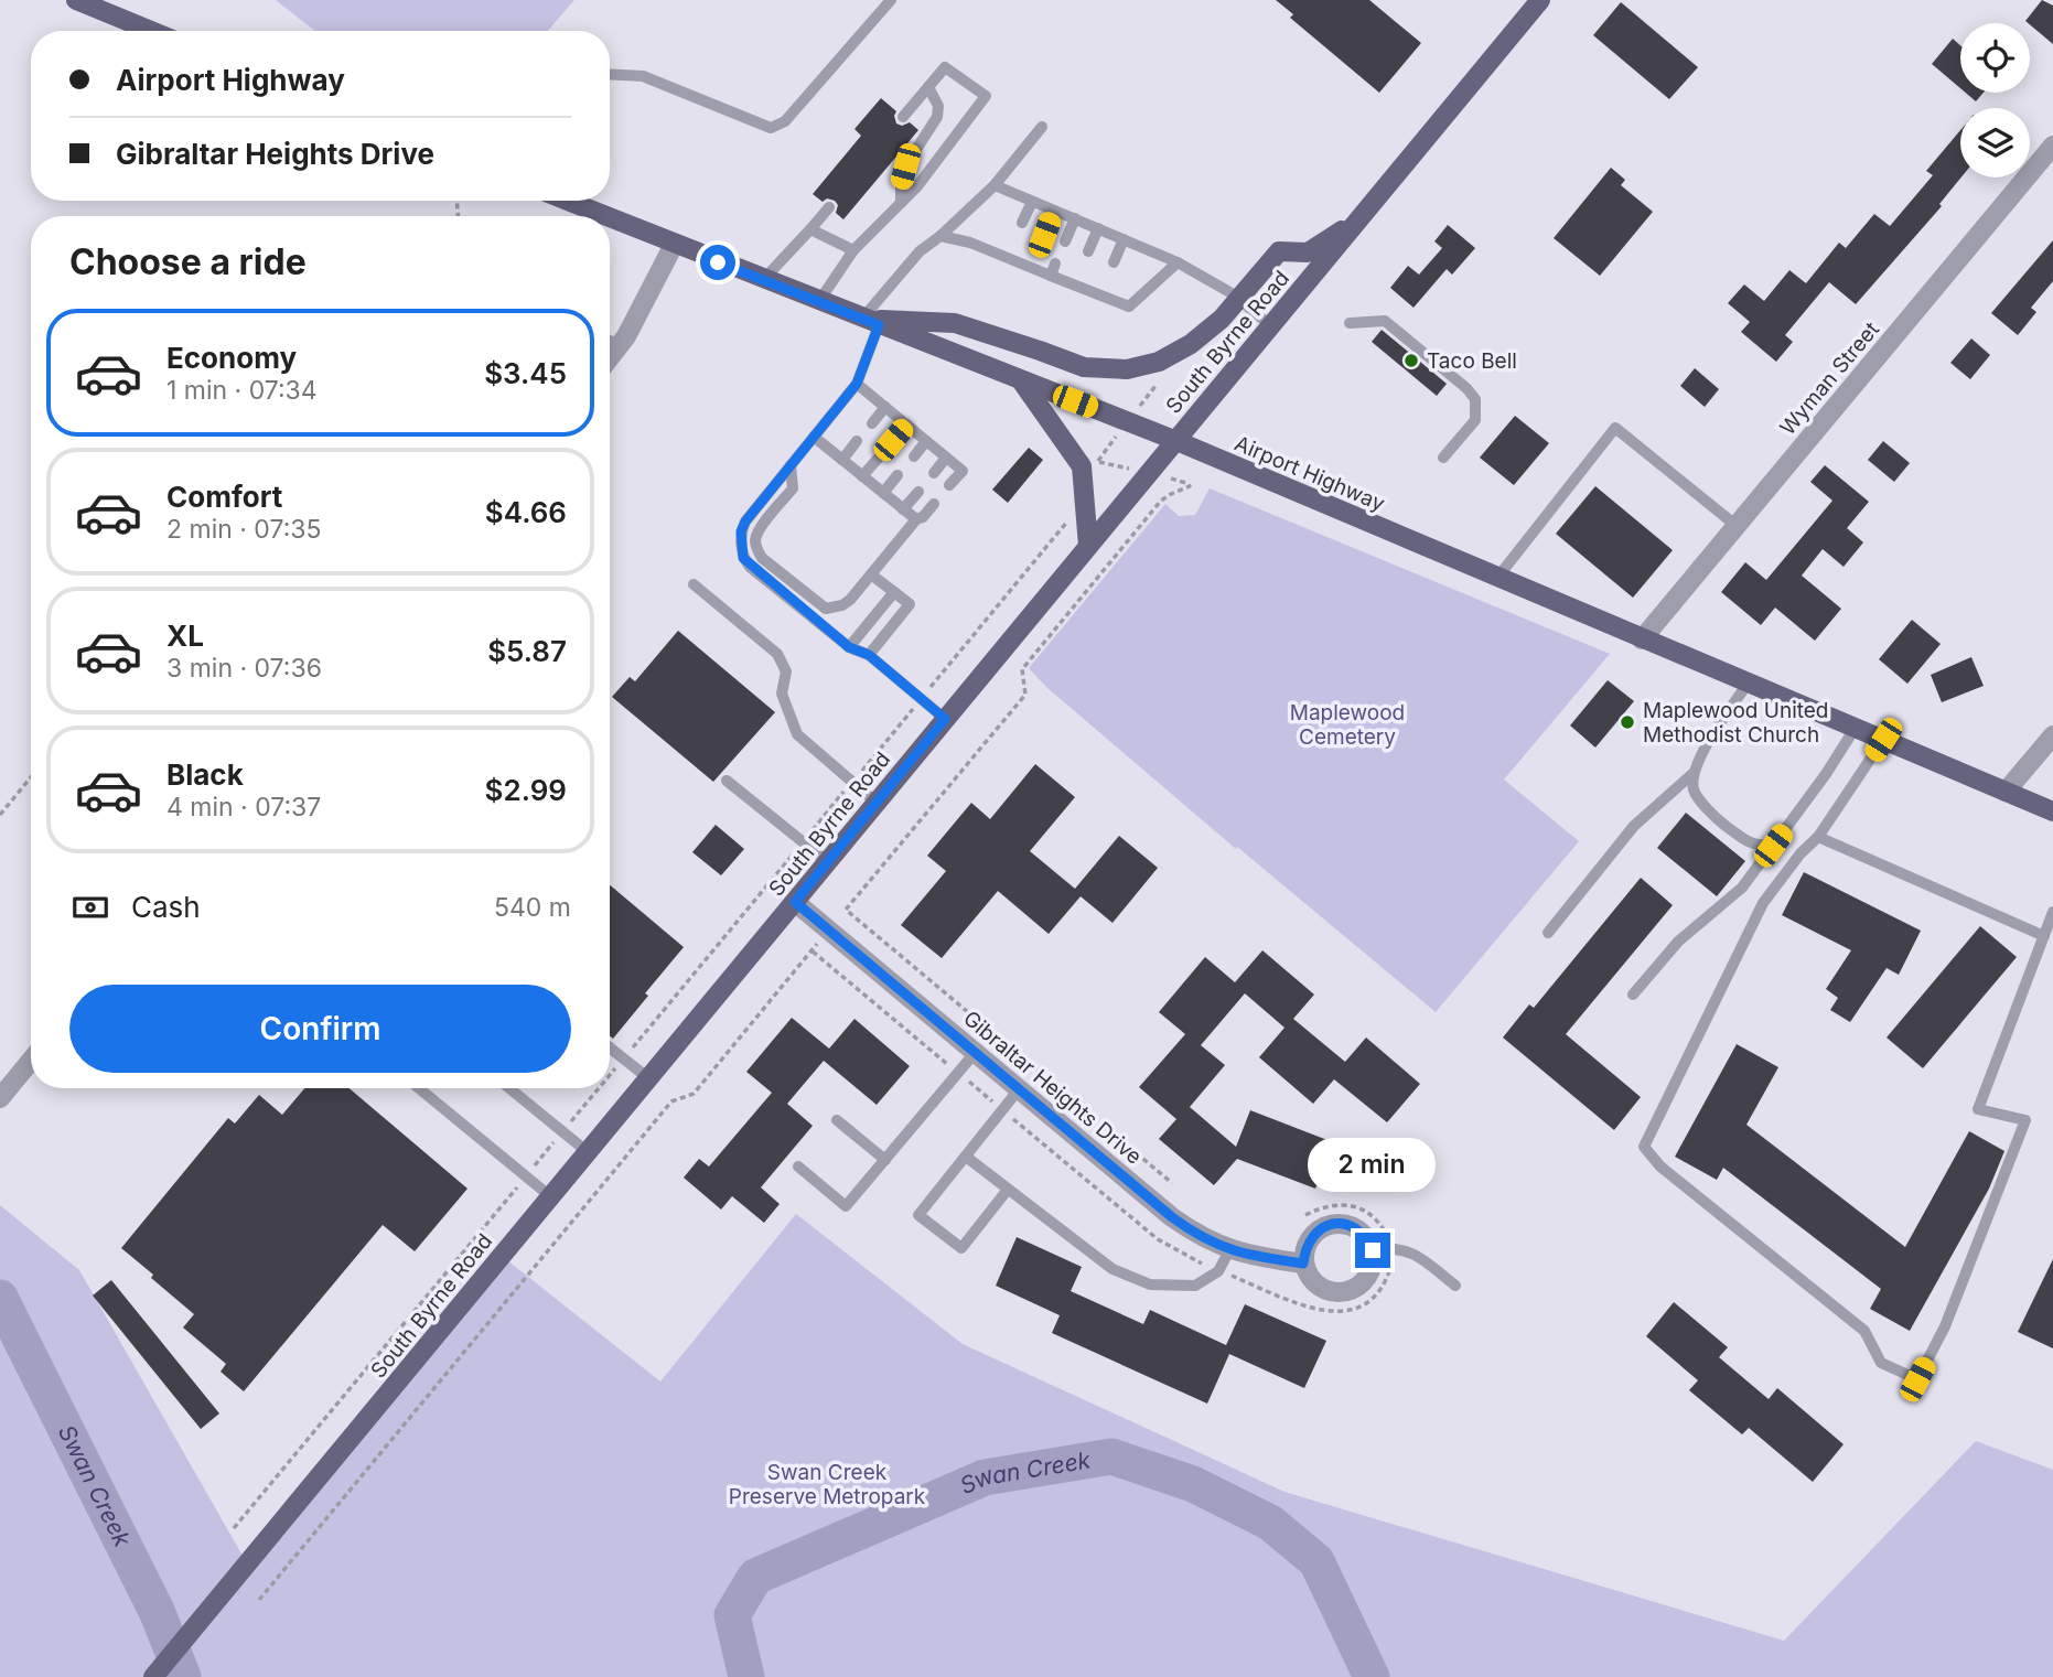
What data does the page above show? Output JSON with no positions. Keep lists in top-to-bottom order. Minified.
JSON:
{"streets":{"main road":["South Byrne Road","Airport Highway"],"street":["Wyman Street","Gibraltar Heights Drive"]},"crossings":[["South Byrne Road","Airport Highway"],["South Byrne Road","Gibraltar Heights Drive"],["Wyman Street","Airport Highway"]],"water":["Swan Creek"],"parks":["Maplewood Cemetery","Swan Creek Preserve Metropark"],"places":["Taco Bell","Maplewood United Methodist Church"],"page":{"banner":["Airport Highway","Gibraltar Heights Drive"],"heading":"Choose a ride","list":[{"name":"Economy","note":"1 min · 07:34","value":"$3.45"},{"name":"Comfort","note":"2 min · 07:35","value":"$4.66"},{"name":"XL","note":"3 min · 07:36","value":"$5.87"},{"name":"Black","note":"4 min · 07:37","value":"$2.99"}],"pay":["Cash","540 m"],"buttons":"Confirm","bubble":"2 min"}}
